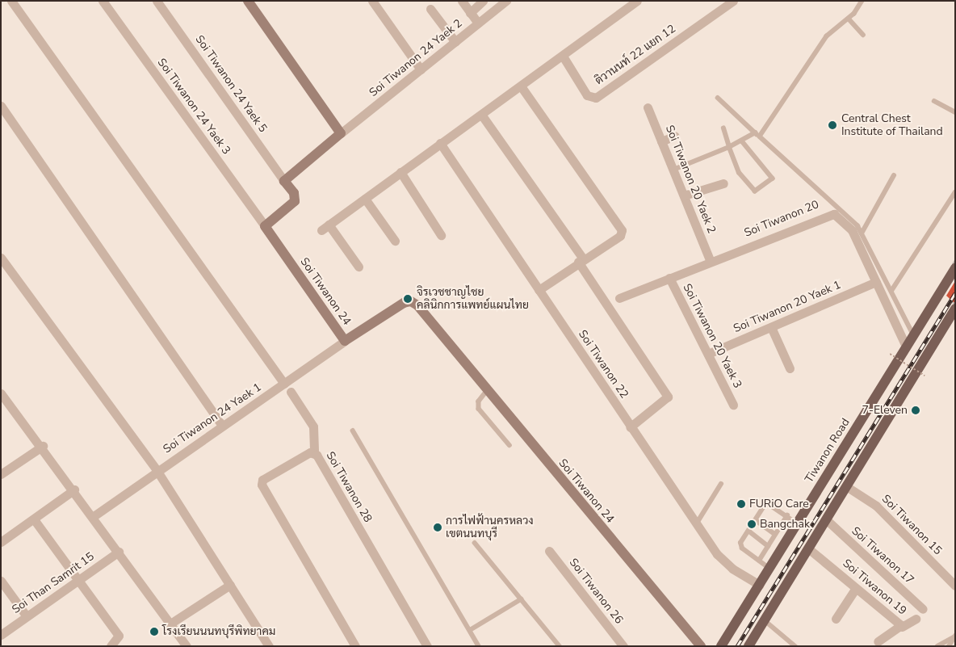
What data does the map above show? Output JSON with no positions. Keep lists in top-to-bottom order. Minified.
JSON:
{"streets":{"main road":["Tiwanon Road"],"street":["ติวานนท์ 22 แยก 12","Soi Tiwanon 24 Yaek 2","Soi Tiwanon 24 Yaek 5","Soi Tiwanon 24 Yaek 3","Soi Tiwanon 20 Yaek 2","Soi Tiwanon 20","Soi Tiwanon 24","Soi Tiwanon 20 Yaek 1","Soi Tiwanon 20 Yaek 3","Soi Tiwanon 22","Soi Tiwanon 24 Yaek 1","Soi Tiwanon 28","Soi Tiwanon 15","Soi Tiwanon 17","Soi Than Samrit 15","Soi Tiwanon 19","Soi Tiwanon 26"]},"crossings":[["Soi Tiwanon 24 Yaek 3","Soi Tiwanon 24"],["Soi Tiwanon 20 Yaek 2","Soi Tiwanon 20"],["Soi Tiwanon 20","Soi Tiwanon 20 Yaek 1"],["Soi Tiwanon 20","Soi Tiwanon 20 Yaek 3"],["Soi Tiwanon 20","Tiwanon Road"],["Soi Tiwanon 24","Soi Tiwanon 24 Yaek 1"],["Soi Tiwanon 20 Yaek 1","Soi Tiwanon 20 Yaek 3"],["Soi Tiwanon 22","Tiwanon Road"]],"places":["Central Chest Institute of Thailand","จิรเวชชาญไชย คลินิกการแพทย์แผนไทย","7-Eleven","FURiO Care","Bangchak","การไฟฟ้านครหลวง เขตนนทบุรี","โรงเรียนนนทบุรีพิทยาคม"]}
